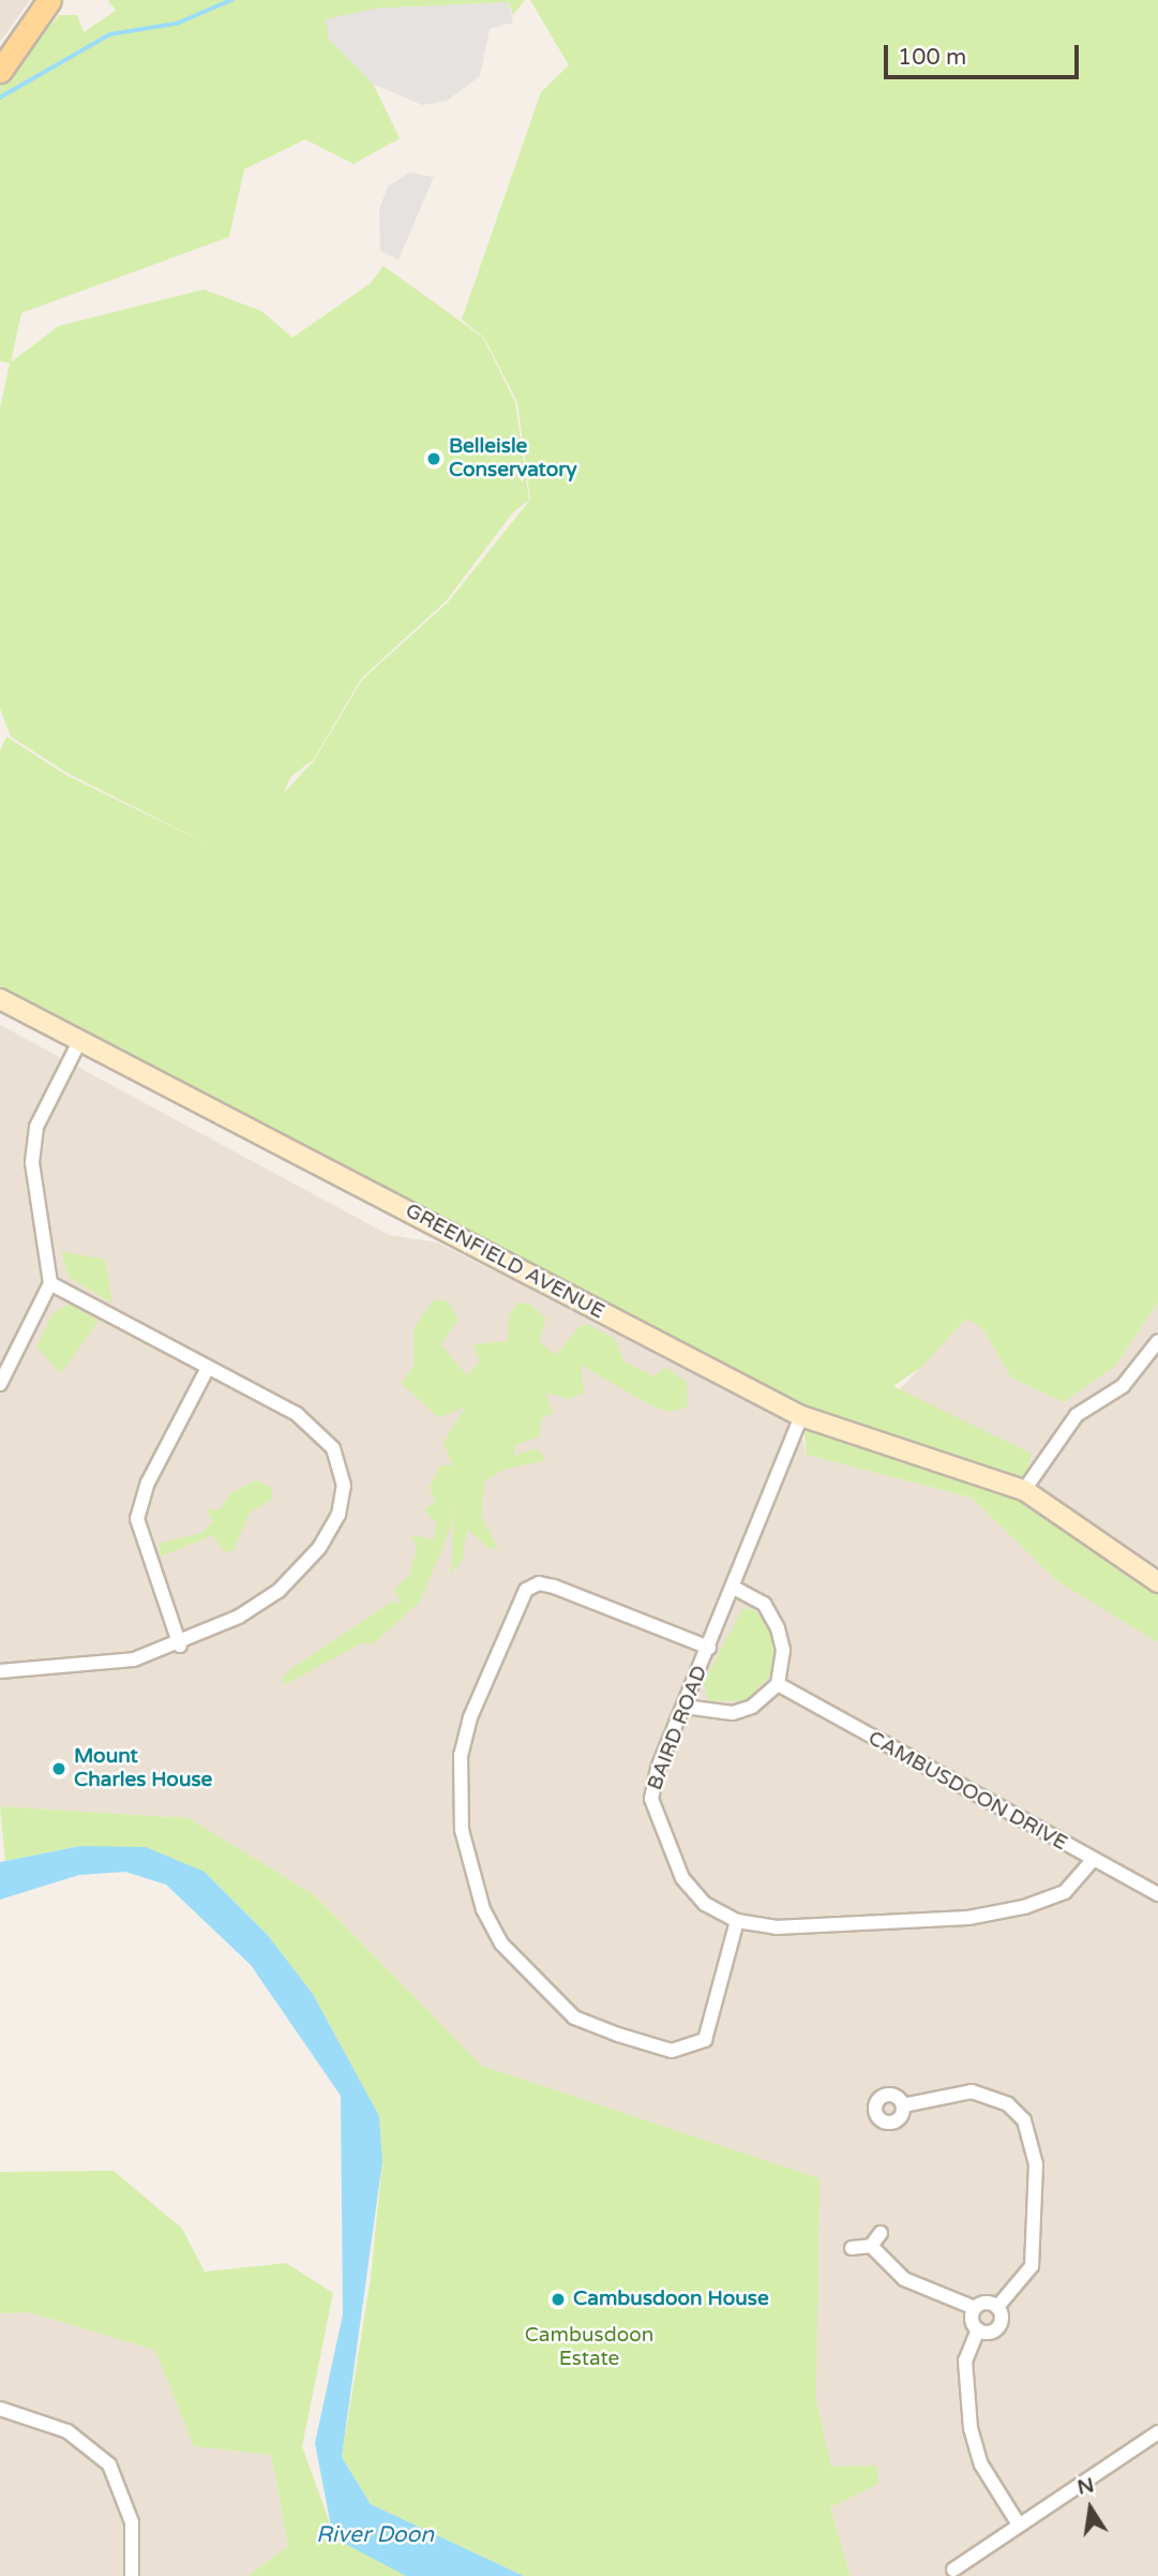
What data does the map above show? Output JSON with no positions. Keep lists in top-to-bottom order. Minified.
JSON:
{"streets":{"street":["GREENFIELD AVENUE","BAIRD ROAD","CAMBUSDOON DRIVE"]},"crossings":[["GREENFIELD AVENUE","BAIRD ROAD"],["BAIRD ROAD","CAMBUSDOON DRIVE"]],"water":["River Doon"],"parks":["Cambusdoon Estate"],"places":["Belleisle Conservatory","Mount Charles House","Cambusdoon House"],"scale_bar":"100 m","north":"top"}
